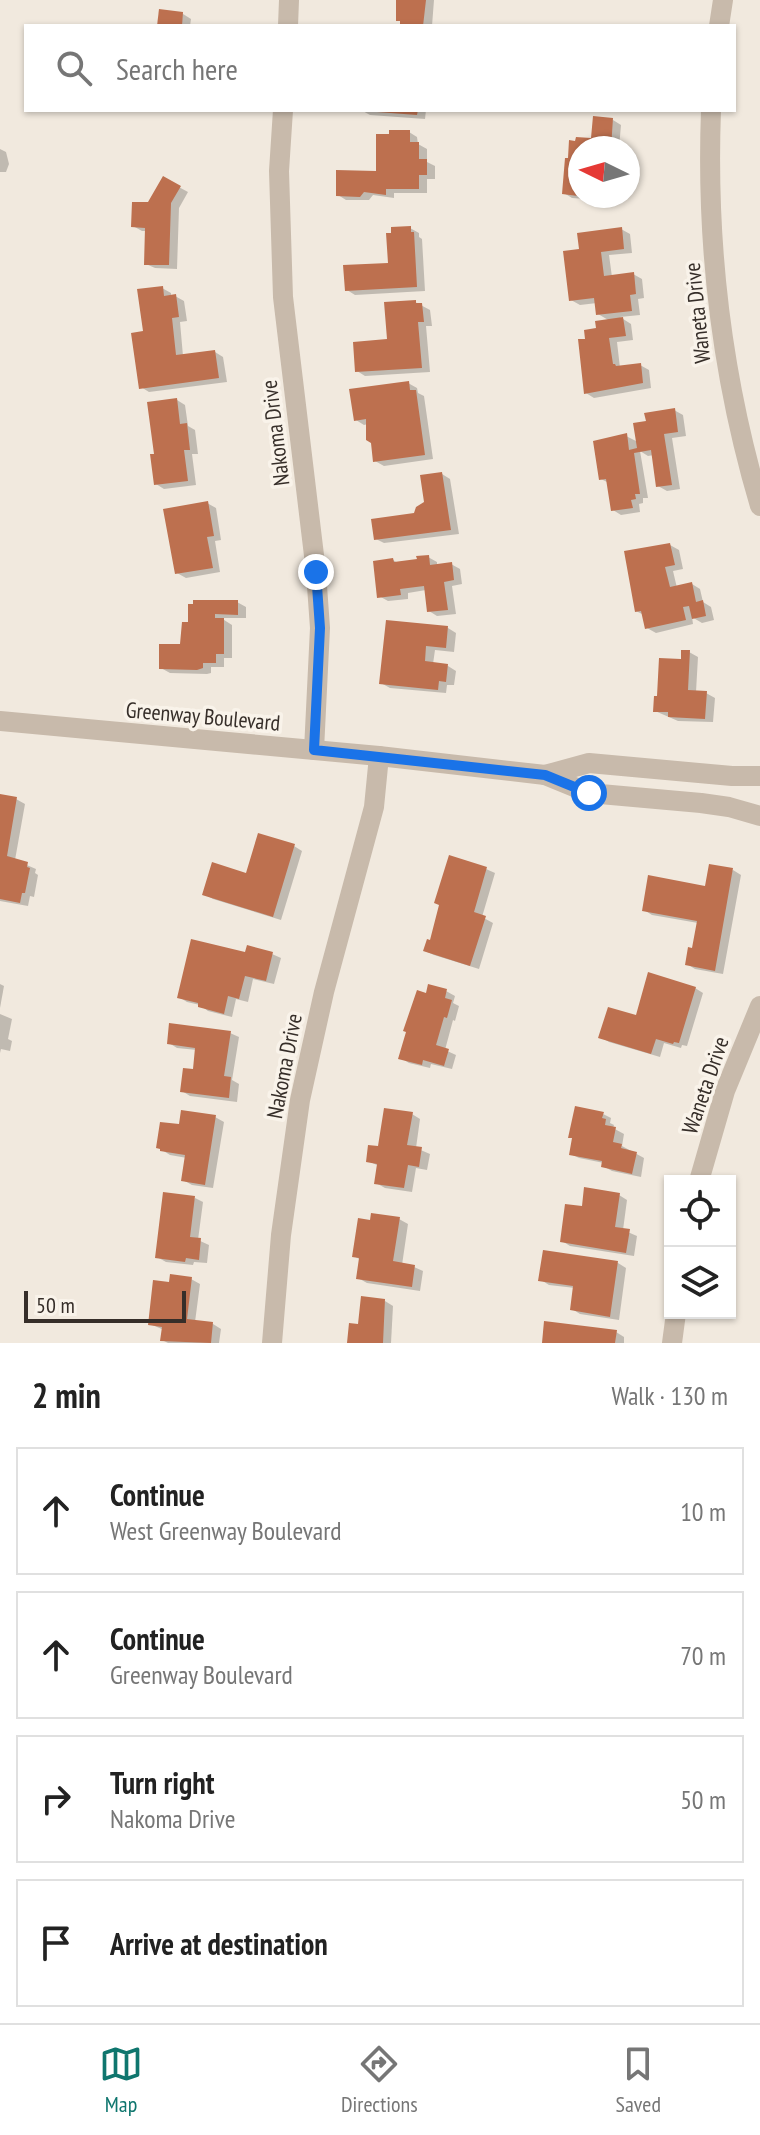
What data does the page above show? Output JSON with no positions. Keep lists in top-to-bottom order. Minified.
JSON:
{"streets":{"street":["Waneta Drive","Nakoma Drive","Greenway Boulevard"]},"crossings":[["Nakoma Drive","Greenway Boulevard"]],"scale_bar":"50 m","north":"left","page":{"search":"Search here","scale":"50 m","heading":["2 min","Walk · 130 m"],"list":[["Continue","West Greenway Boulevard","10 m"],["Continue","Greenway Boulevard","70 m"],["Turn right","Nakoma Drive","50 m"],"Arrive at destination"],"nav":["Map","Directions","Saved"]}}
